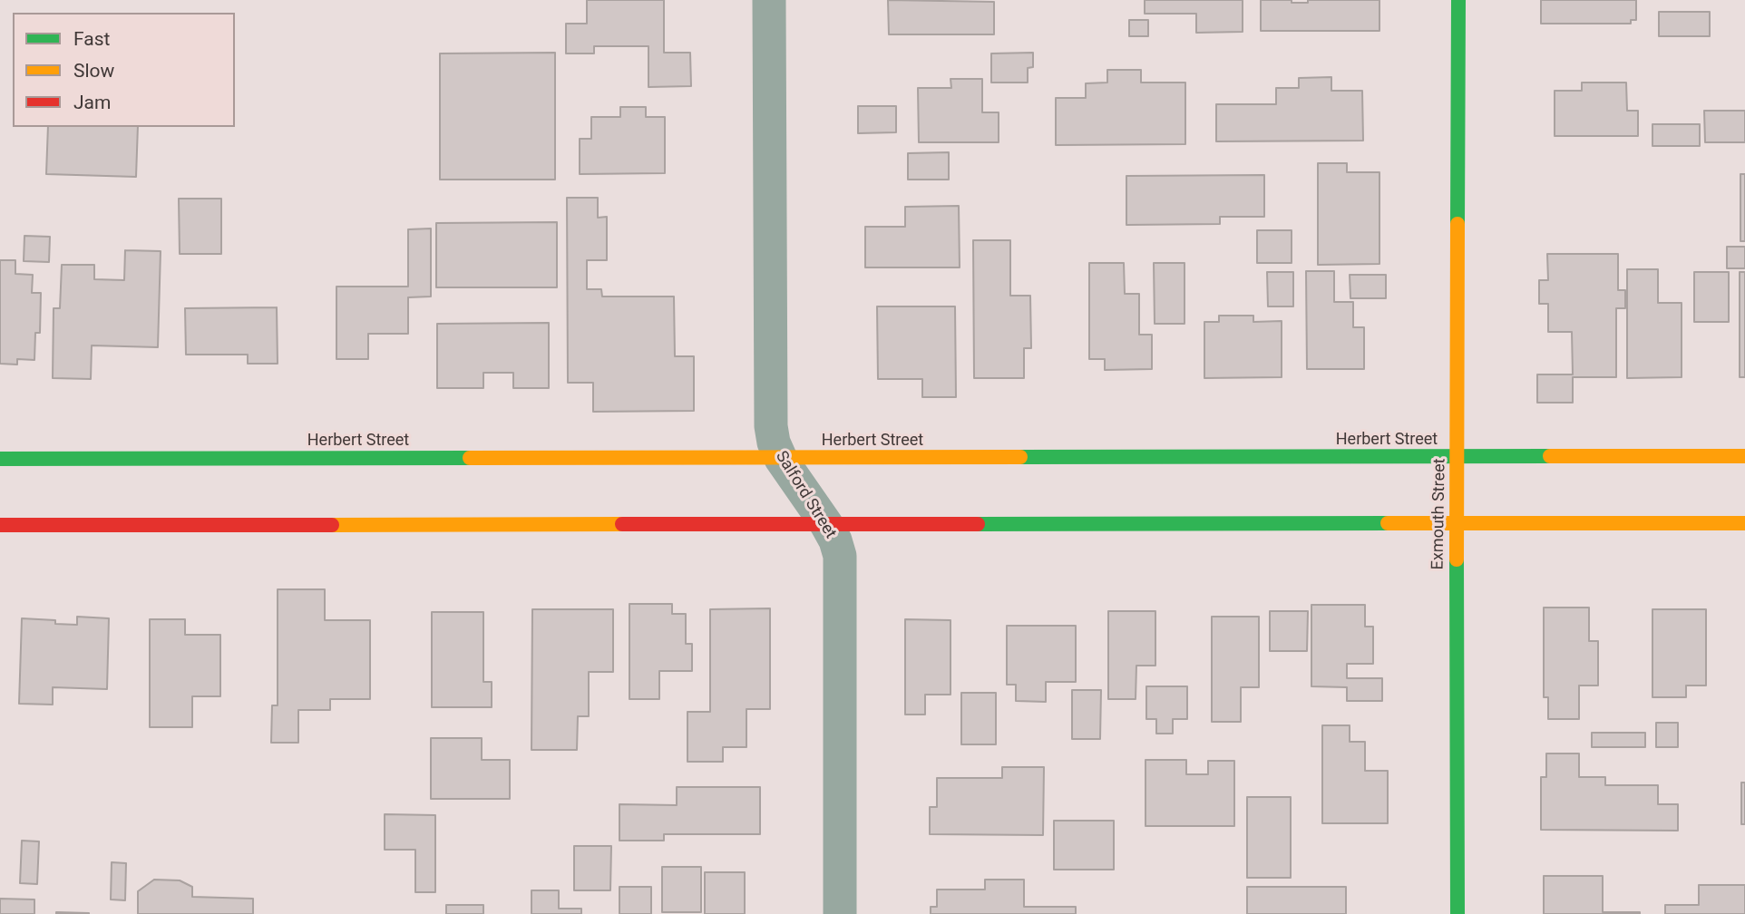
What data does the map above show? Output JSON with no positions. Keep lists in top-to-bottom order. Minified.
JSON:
{"streets":{"street":["Herbert Street","Salford Street","Exmouth Street"]},"crossings":[["Herbert Street","Salford Street"],["Herbert Street","Exmouth Street"]],"legend":["Fast","Slow","Jam"]}
